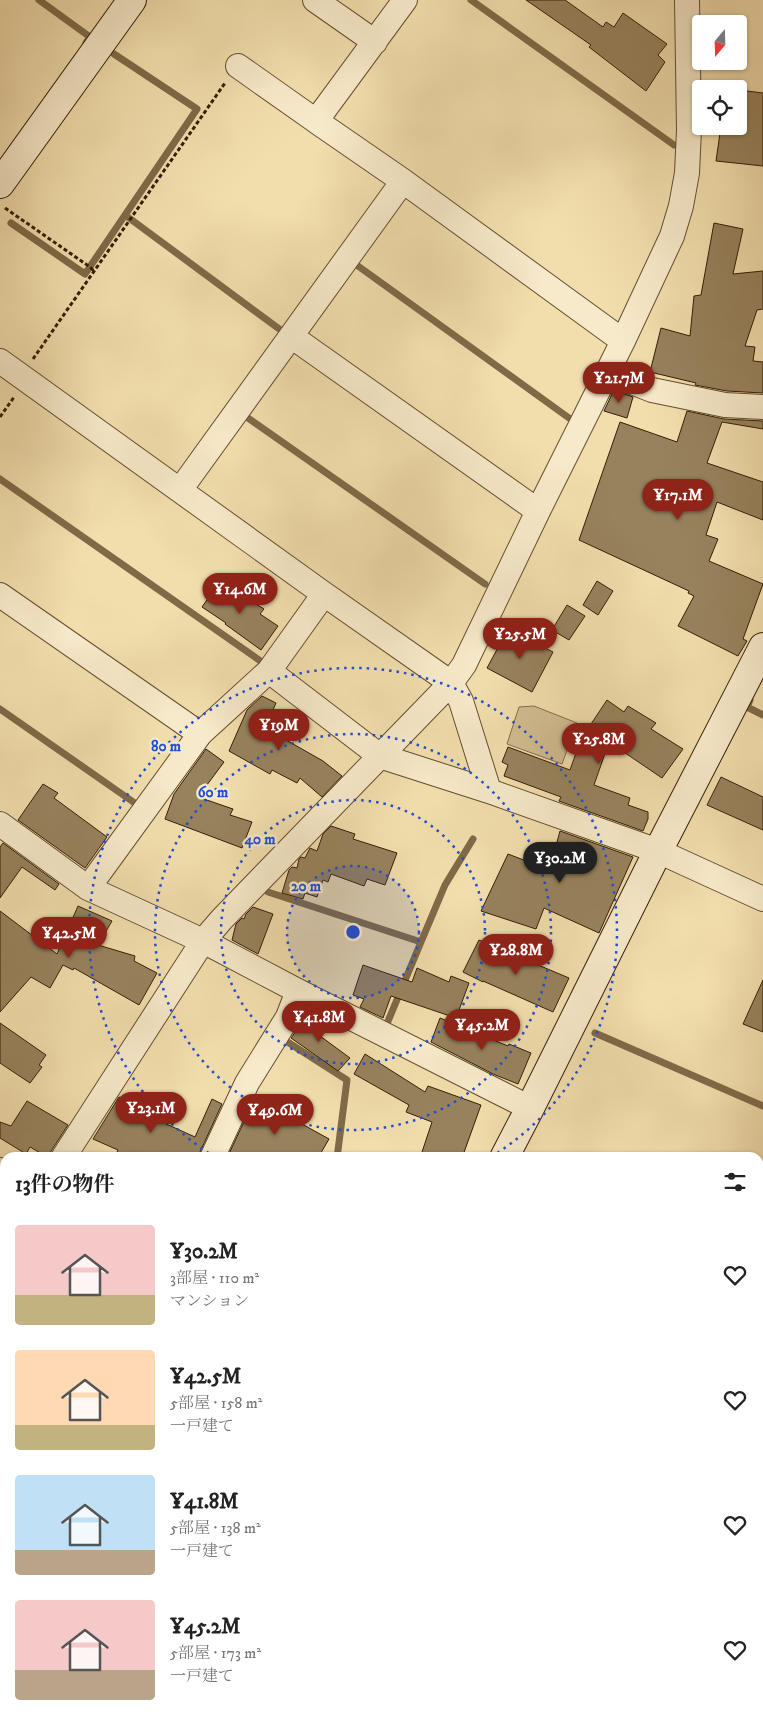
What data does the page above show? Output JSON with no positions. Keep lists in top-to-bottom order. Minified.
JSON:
{"north":"bottom","page":{"price":["¥21.7M","¥17.1M","¥14.6M","¥25.5M","¥19M","¥25.8M","¥30.2M","¥42.5M","¥28.8M","¥41.8M","¥45.2M","¥23.1M","¥49.6M"],"heading":"13件の物件","list":[{"name":"¥30.2M","note":"3部屋 · 110 m² · マンション"},{"name":"¥42.5M","note":"5部屋 · 158 m² · 一戸建て"},{"name":"¥41.8M","note":"5部屋 · 138 m² · 一戸建て"},{"name":"¥45.2M","note":"5部屋 · 173 m² · 一戸建て"}]},"rings":["80 m","60 m","40 m","20 m"]}
